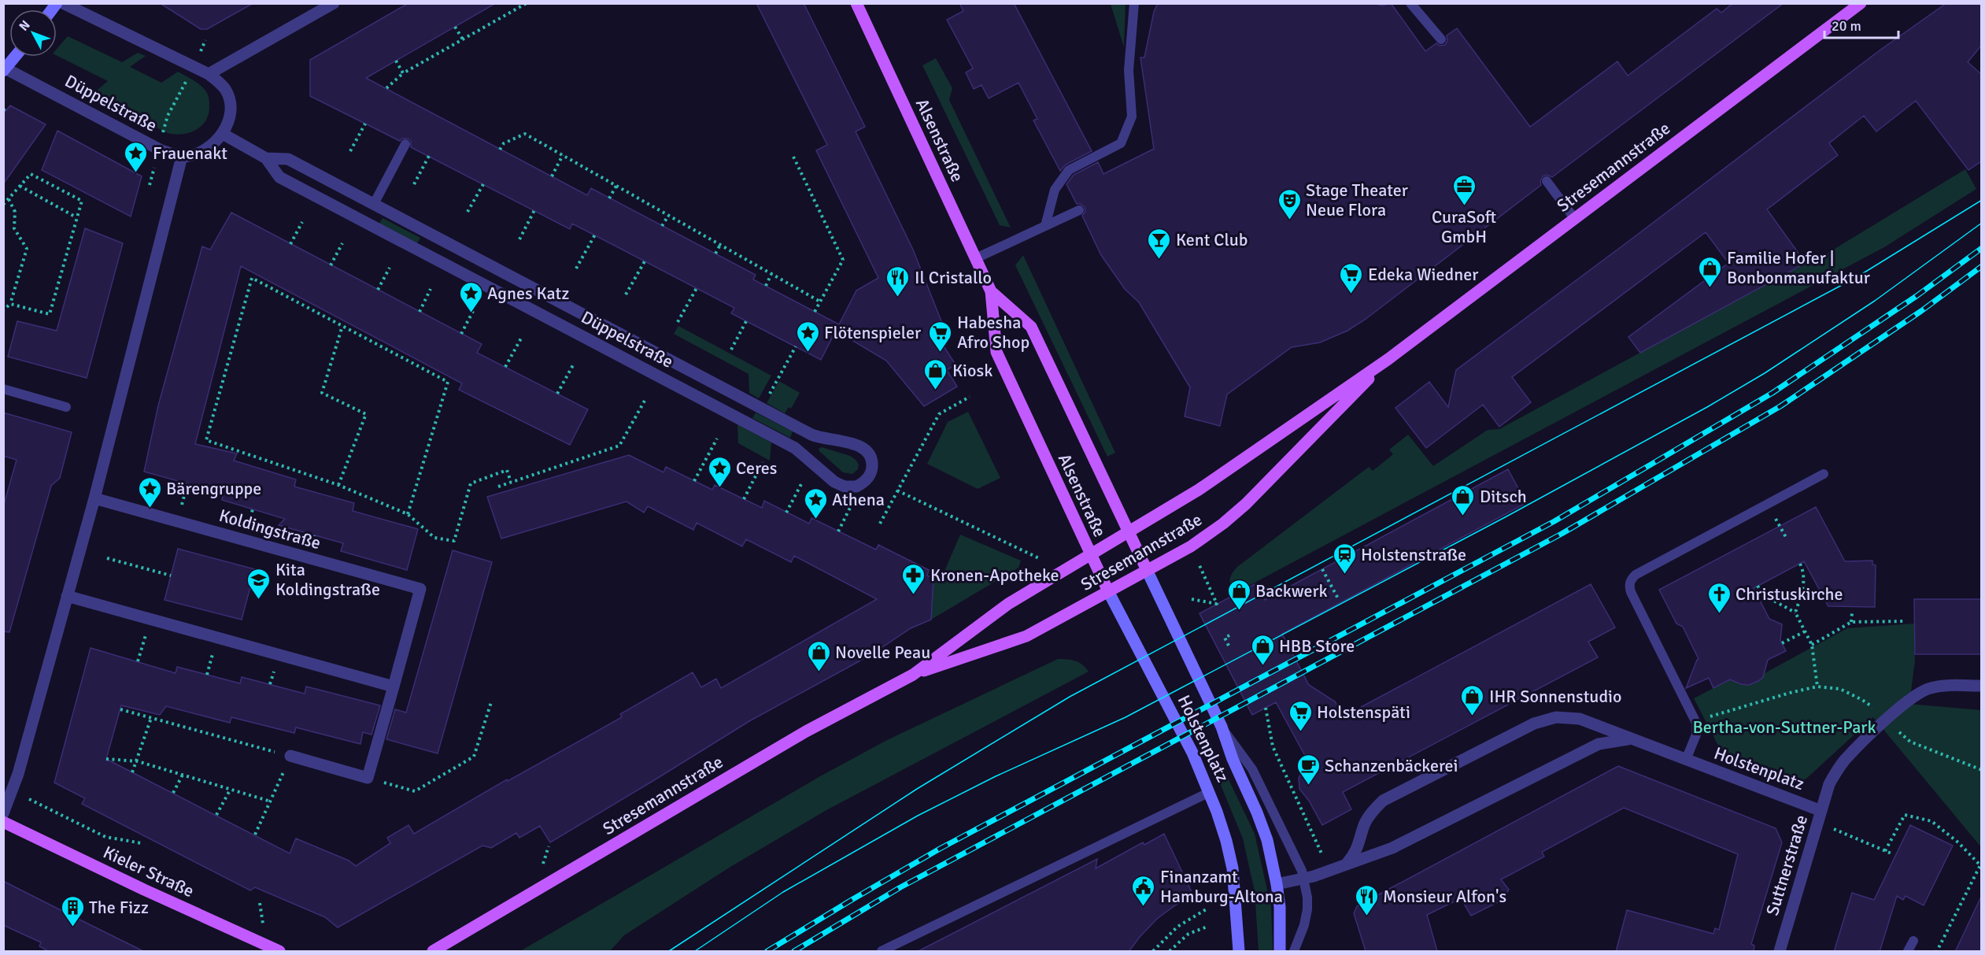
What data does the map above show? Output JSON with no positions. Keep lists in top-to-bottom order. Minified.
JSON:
{"streets":{"main road":["Alsenstraße","Stresemannstraße","Holstenplatz","Kieler Straße"],"street":["Düppelstraße","Koldingstraße","Suttnerstraße"]},"crossings":[["Alsenstraße","Stresemannstraße"],["Alsenstraße","Holstenplatz"],["Stresemannstraße","Holstenplatz"],["Holstenplatz","Suttnerstraße"]],"parks":["Bertha-von-Suttner-Park"],"places":{"place":["Frauenakt","Agnes Katz","Flötenspieler","Ceres","Bärengruppe","Athena"],"office":["CuraSoft GmbH"],"theatre":["Stage Theater Neue Flora"],"bar":["Kent Club"],"shop":["Familie Hofer | Bonbonmanufaktur","Kiosk","Ditsch","Backwerk","HBB Store","Novelle Peau","IHR Sonnenstudio"],"supermarket":["Edeka Wiedner","Habesha Afro Shop","Holstenspäti"],"restaurant":["Il Cristallo","Monsieur Alfon's"],"station":["Holstenstraße"],"pharmacy":["Kronen-Apotheke"],"school or university":["Kita Koldingstraße"],"church":["Christuskirche"],"cafe":["Schanzenbäckerei"],"public building":["Finanzamt Hamburg-Altona"],"building":["The Fizz"]},"scale_bar":"20 m","north":"top left"}
